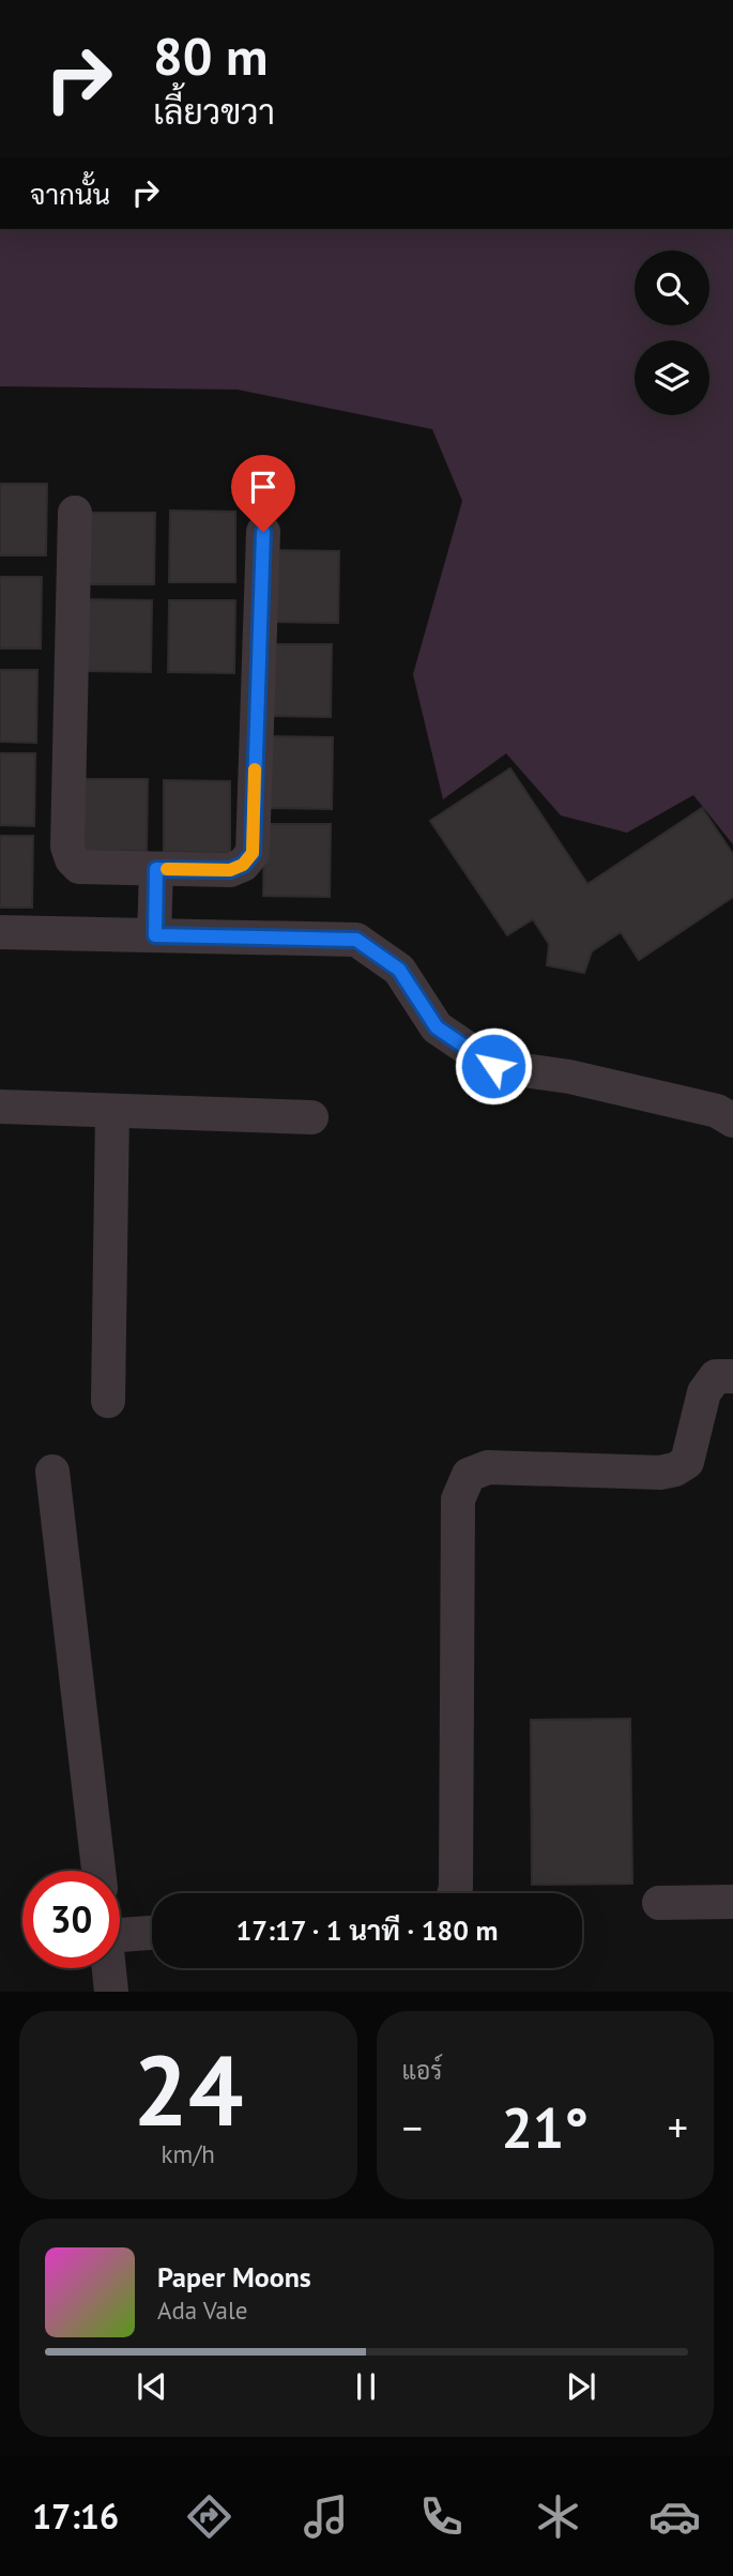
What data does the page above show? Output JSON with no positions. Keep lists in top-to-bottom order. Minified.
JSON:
{"page":{"turn":["80 m","เลี้ยวขวา"],"then":"จากนั้น","limit":"30","trip":"17:17 · 1 นาที · 180 m","tile":[["24","km/h"],"แอร์"],"heat":["−","21°","+"],"song":["Paper Moons","Ada Vale"],"tabs":"17:16"}}
